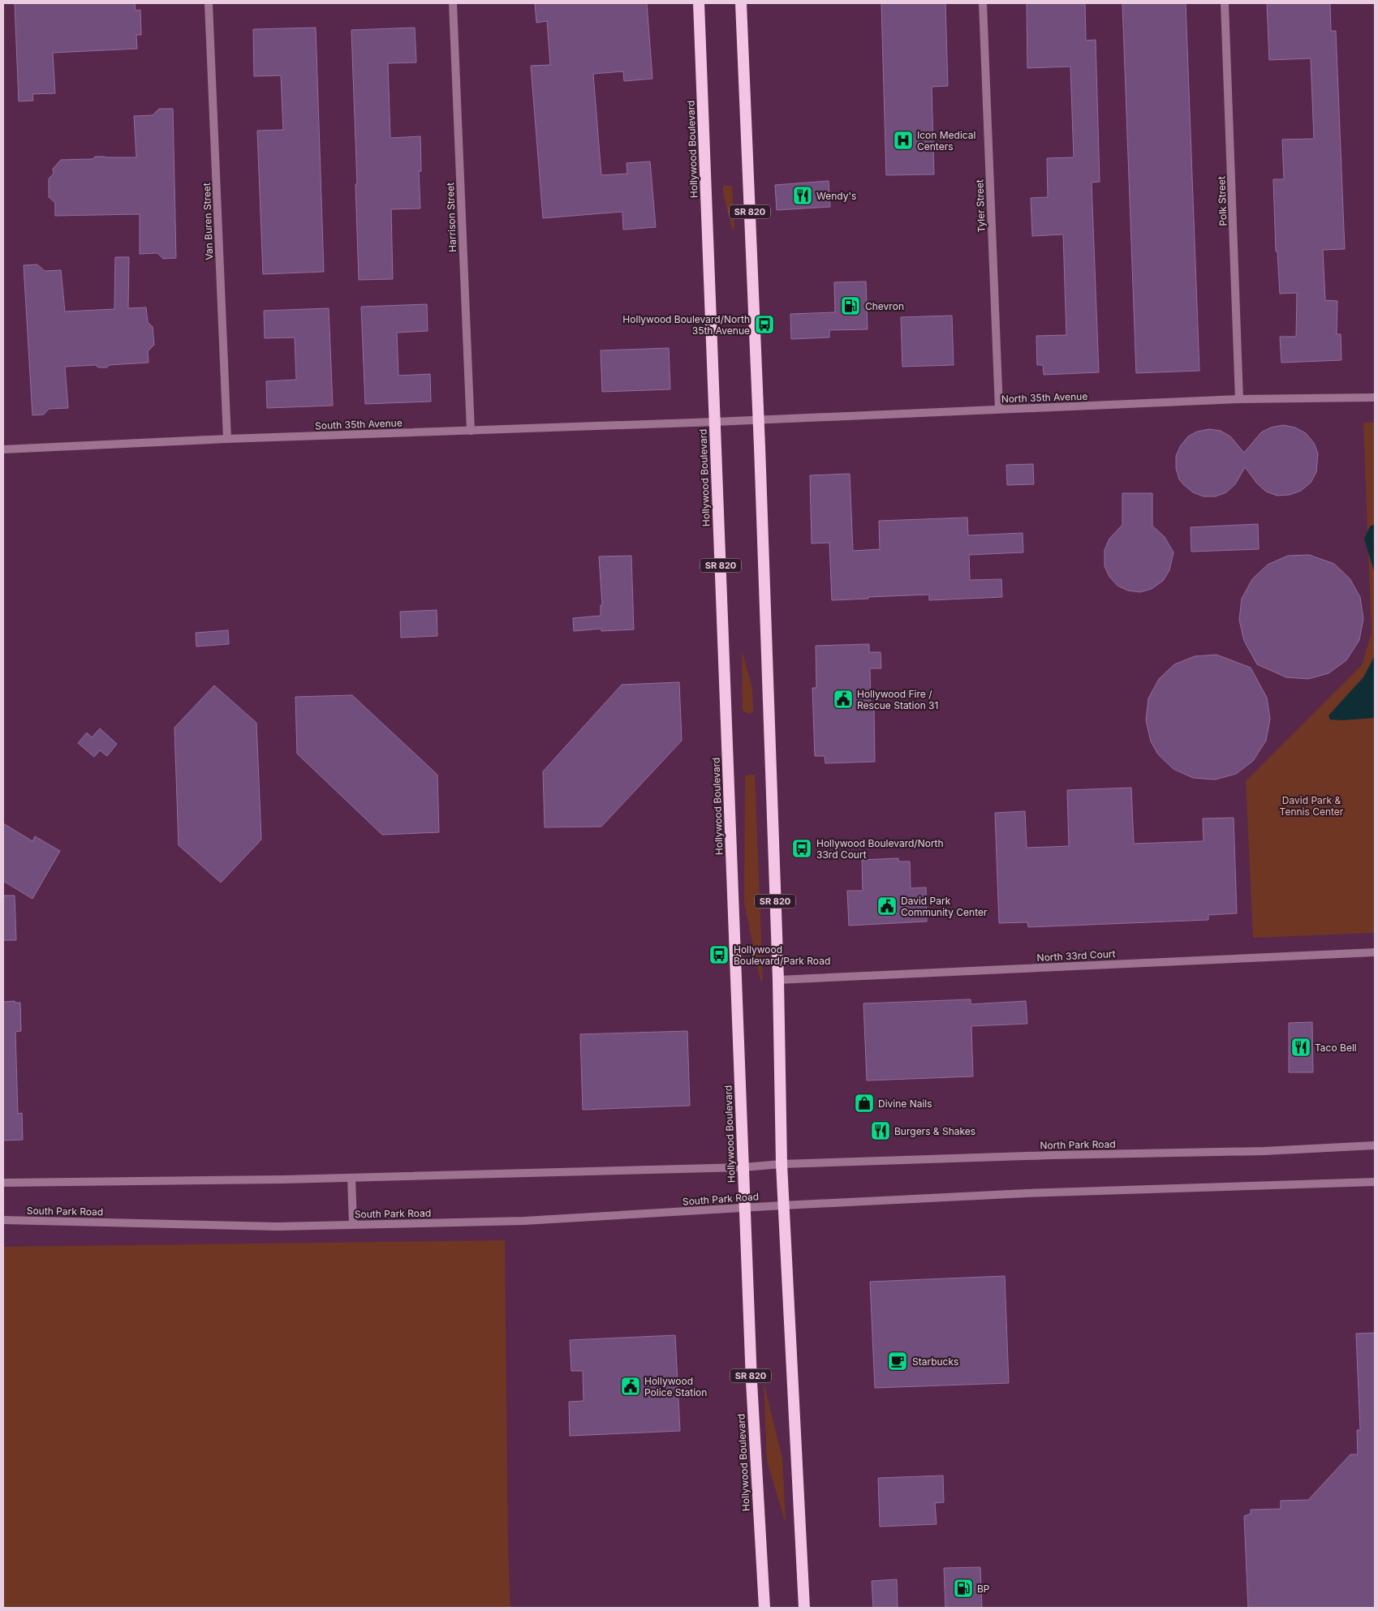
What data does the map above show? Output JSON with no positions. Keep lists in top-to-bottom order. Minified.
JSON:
{"streets":{"highway":["Hollywood Boulevard","SR 820"],"street":["Polk Street","Tyler Street","Harrison Street","Van Buren Street","North 35th Avenue","South 35th Avenue","North 33rd Court","North Park Road","South Park Road"]},"crossings":[["Hollywood Boulevard","North 35th Avenue"],["Hollywood Boulevard","South 35th Avenue"],["Hollywood Boulevard","South Park Road"],["Polk Street","North 35th Avenue"],["Tyler Street","North 35th Avenue"],["SR 820","North 35th Avenue"],["SR 820","North 33rd Court"],["SR 820","North Park Road"],["SR 820","South Park Road"],["Harrison Street","South 35th Avenue"],["Van Buren Street","South 35th Avenue"],["North 35th Avenue","South 35th Avenue"]],"parks":["David Park & Tennis Center"],"places":{"hospital":["Icon Medical Centers"],"restaurant":["Wendy's","Taco Bell","Burgers & Shakes"],"fuel station":["Chevron","BP"],"bus stop":["Hollywood Boulevard/North 35th Avenue","Hollywood Boulevard/North 33rd Court","Hollywood Boulevard/Park Road"],"public building":["Hollywood Fire / Rescue Station 31","David Park Community Center","Hollywood Police Station"],"shop":["Divine Nails"],"cafe":["Starbucks"]}}
